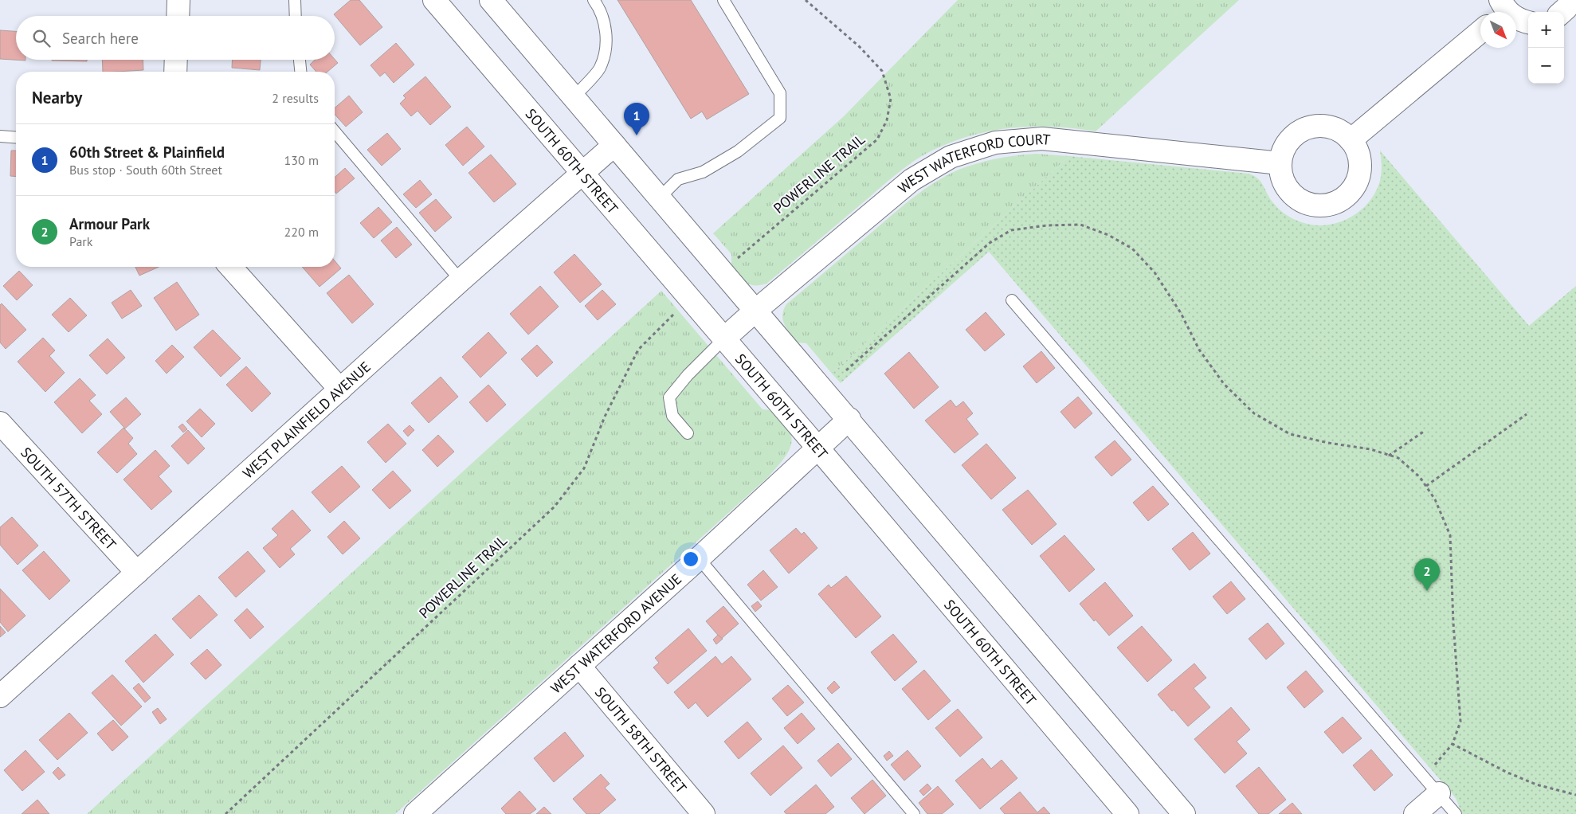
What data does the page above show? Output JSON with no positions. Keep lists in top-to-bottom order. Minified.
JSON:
{"streets":{"street":["SOUTH 60TH STREET","WEST WATERFORD COURT","WEST PLAINFIELD AVENUE","SOUTH 57TH STREET","WEST WATERFORD AVENUE","SOUTH 58TH STREET"],"path":["POWERLINE TRAIL"]},"crossings":[["SOUTH 60TH STREET","WEST WATERFORD COURT"],["SOUTH 60TH STREET","WEST PLAINFIELD AVENUE"],["SOUTH 60TH STREET","WEST WATERFORD AVENUE"],["WEST PLAINFIELD AVENUE","SOUTH 57TH STREET"],["WEST WATERFORD AVENUE","SOUTH 58TH STREET"]],"north":"bottom right","page":{"map_buttons":["+","−"],"search":"Search here","heading":["Nearby","2 results"],"pins":["1","2"],"list":[{"mark":"1","name":"60th Street & Plainfield","note":"Bus stop · South 60th Street","value":"130 m"},{"mark":"2","name":"Armour Park","note":"Park","value":"220 m"}]}}
